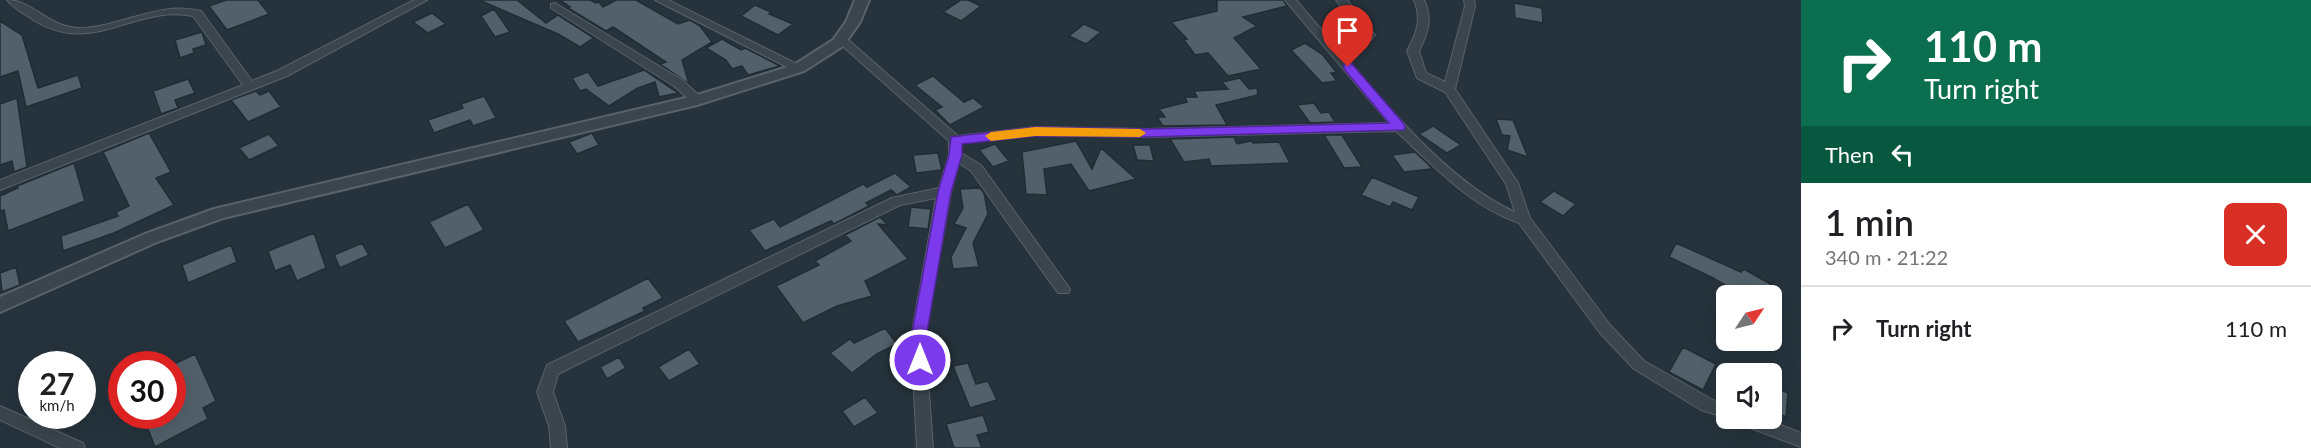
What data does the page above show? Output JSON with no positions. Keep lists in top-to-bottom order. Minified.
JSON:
{"north":"top right","page":{"turn":["110 m","Turn right"],"then":"Then","heading":["1 min","340 m · 21:22"],"list":[{"name":"Turn right","value":"110 m"}],"speed":"27 km/h","limit":"30"}}
